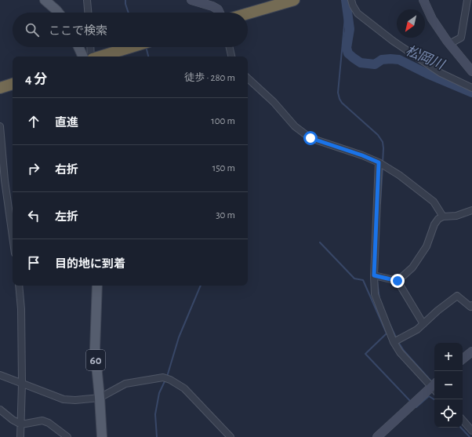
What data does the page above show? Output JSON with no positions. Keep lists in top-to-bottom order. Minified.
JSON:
{"streets":{"main road":["60"]},"water":["松岡川"],"north":"bottom left","page":{"search":"ここで検索","heading":["4 分","徒歩 · 280 m"],"list":[["直進","100 m"],["右折","150 m"],["左折","30 m"],"目的地に到着"],"map_buttons":["+","−"]}}
